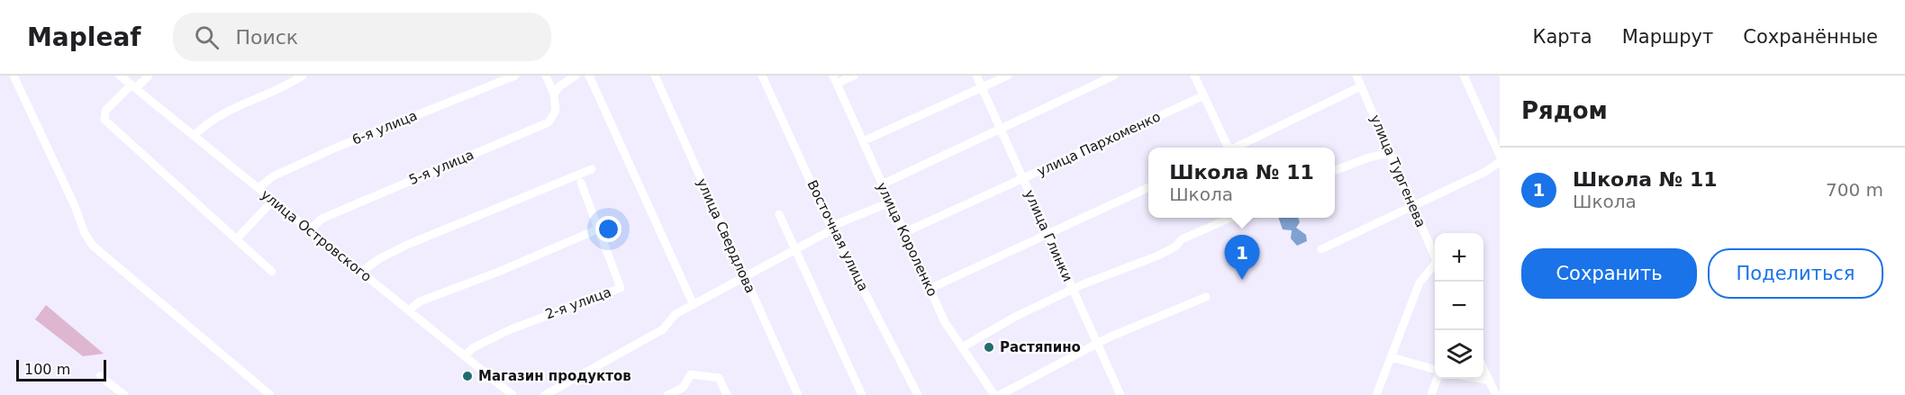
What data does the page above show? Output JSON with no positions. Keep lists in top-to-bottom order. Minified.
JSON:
{"streets":{"street":["6-я улица","улица Пархоменко","5-я улица","улица Тургенева","улица Островского","улица Свердлова","Восточная улица","улица Глинки","улица Короленко","2-я улица"]},"crossings":[["6-я улица","улица Островского"],["улица Пархоменко","улица Глинки"],["улица Пархоменко","улица Короленко"],["5-я улица","улица Островского"],["улица Островского","2-я улица"]],"places":["Растяпино","Магазин продуктов"],"scale_bar":"100 m","page":{"header":"Mapleaf","search":"Поиск","nav":["Карта","Маршрут","Сохранённые"],"heading":"Рядом","list":[{"mark":"1","name":"Школа № 11","note":"Школа","value":"700 m"}],"popup":["Школа № 11","Школа"],"buttons":["Сохранить","Поделиться"],"map_buttons":["+","−"],"pins":"1","scale":"100 m"}}
